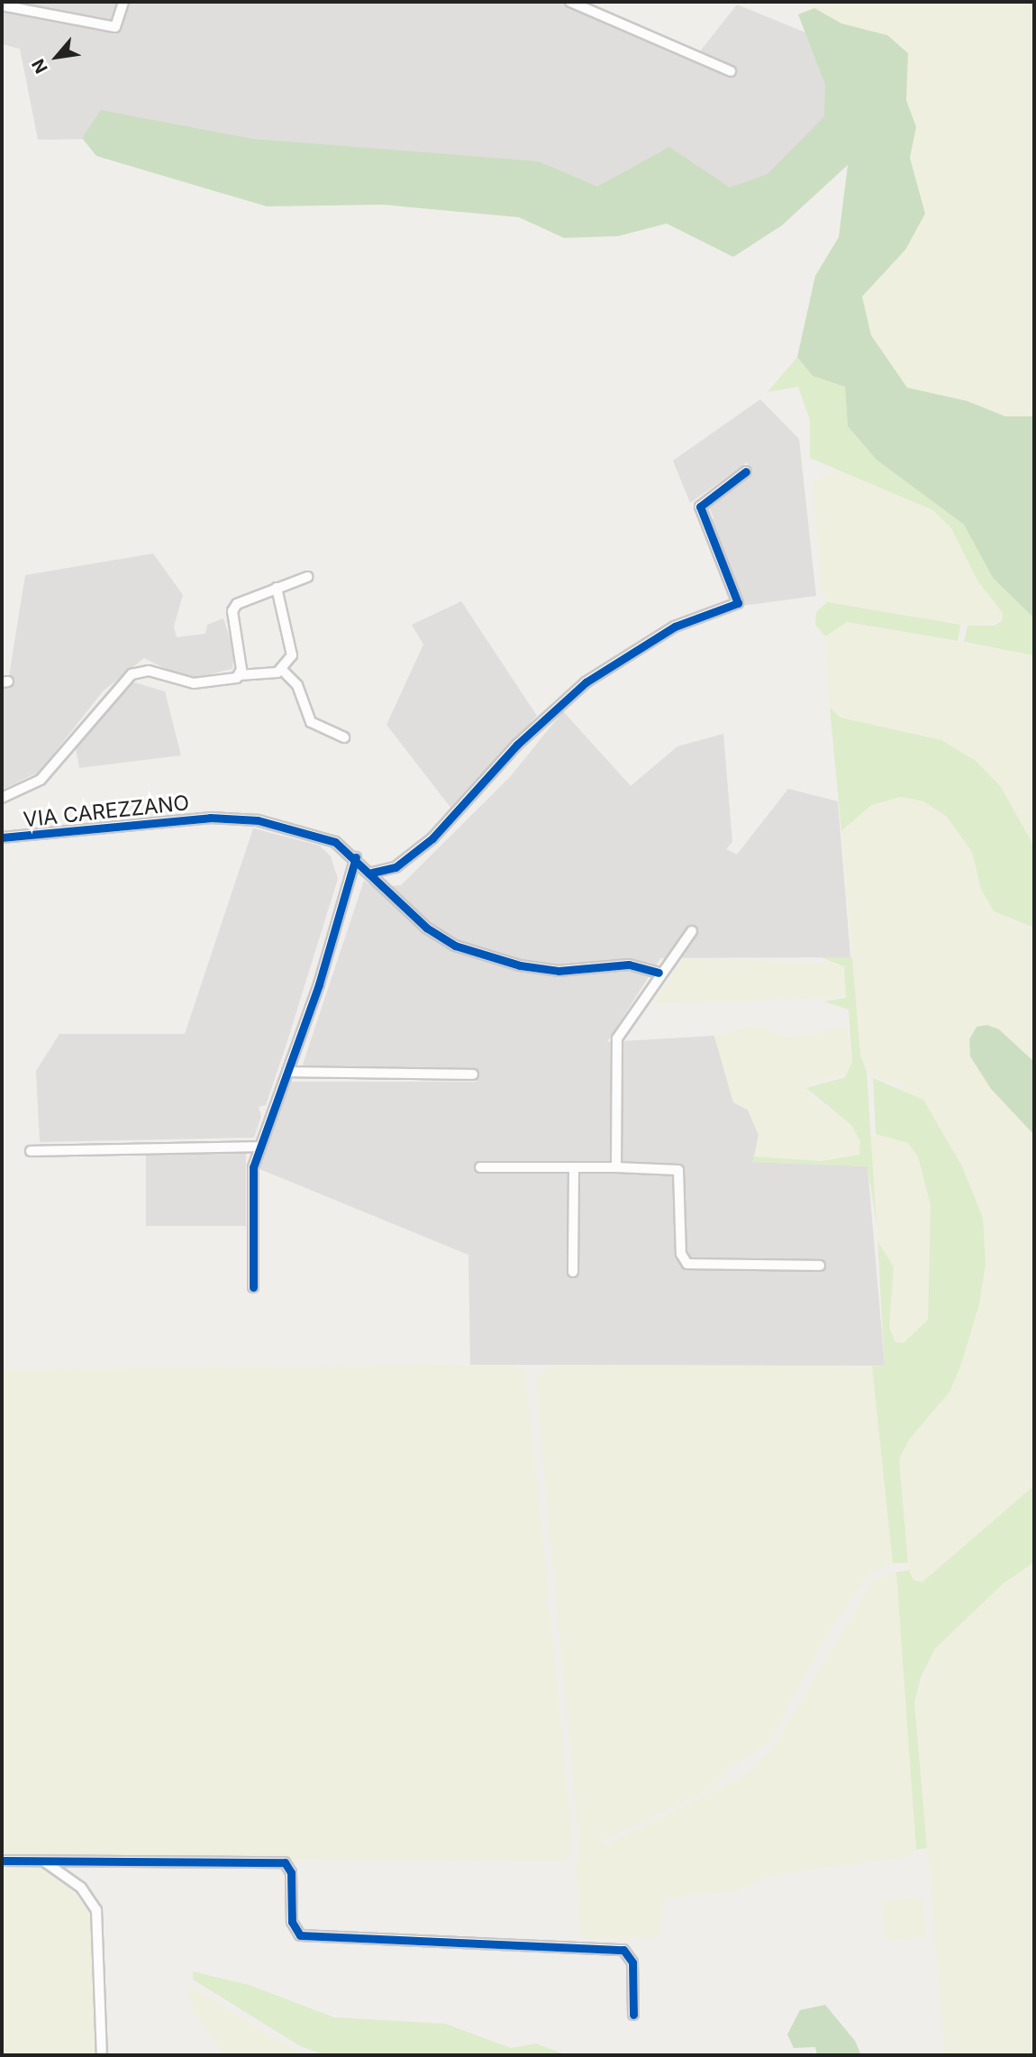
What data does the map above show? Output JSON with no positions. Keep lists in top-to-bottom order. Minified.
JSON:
{"streets":{"street":["VIA CAREZZANO"]},"north":"bottom left"}
